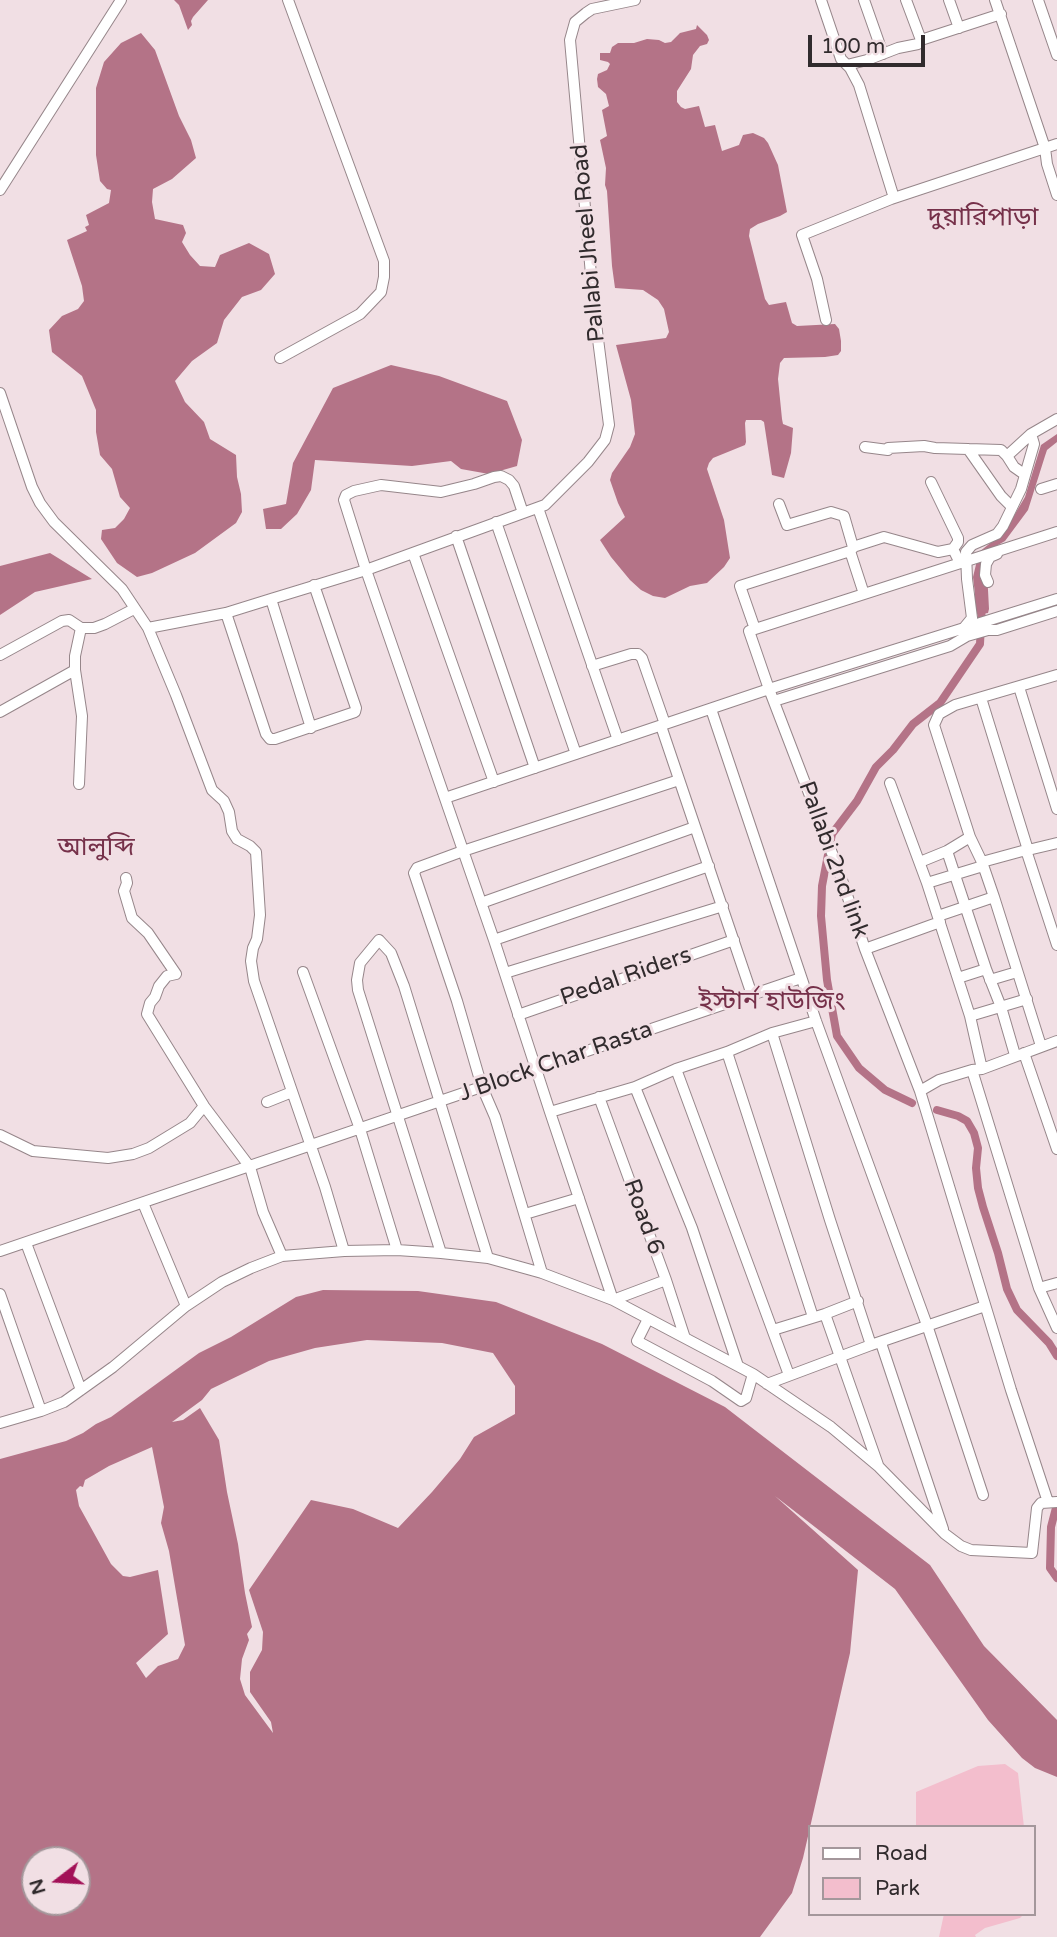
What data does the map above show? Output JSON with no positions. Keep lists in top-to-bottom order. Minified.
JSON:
{"streets":{"street":["Pallabi Jheel Road","Pallabi 2nd link","Pedal Riders","J Block Char Rasta","Road 6"]},"crossings":[["J Block Char Rasta","Road 6"]],"districts":["দুয়ারিপাড়া","আলুব্দি","ইস্টার্ন হাউজিং"],"legend":["Road","Park"],"scale_bar":"100 m","north":"left"}
